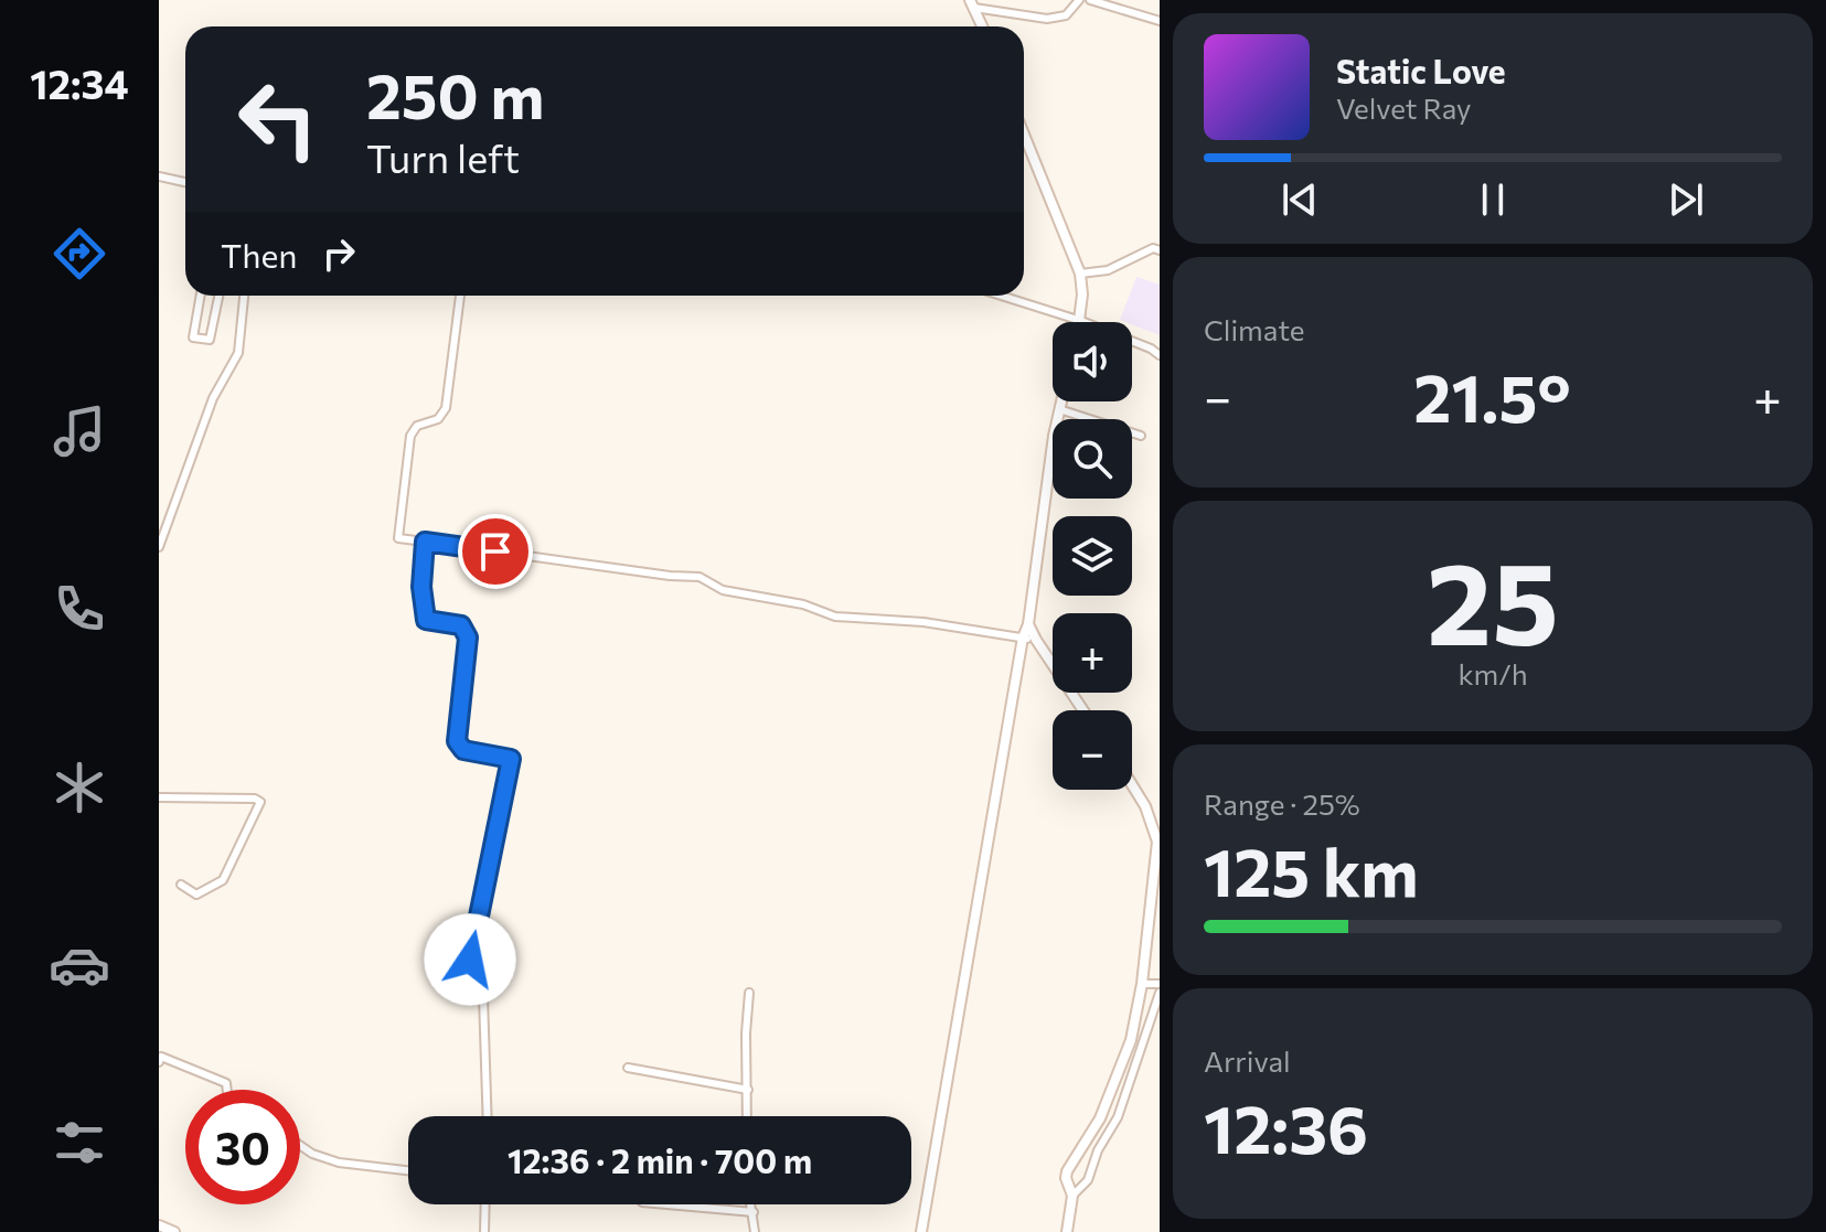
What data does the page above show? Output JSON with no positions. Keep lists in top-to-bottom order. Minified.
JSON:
{"page":{"tabs":"12:34","turn":["250 m","Turn left"],"song":["Static Love","Velvet Ray"],"then":"Then","tile":["Climate",["25","km/h"],["Range · 25%","125 km"],["Arrival","12:36"]],"map_buttons":["+","−"],"heat":["−","21.5°","+"],"limit":"30","trip":"12:36 · 2 min · 700 m"}}
